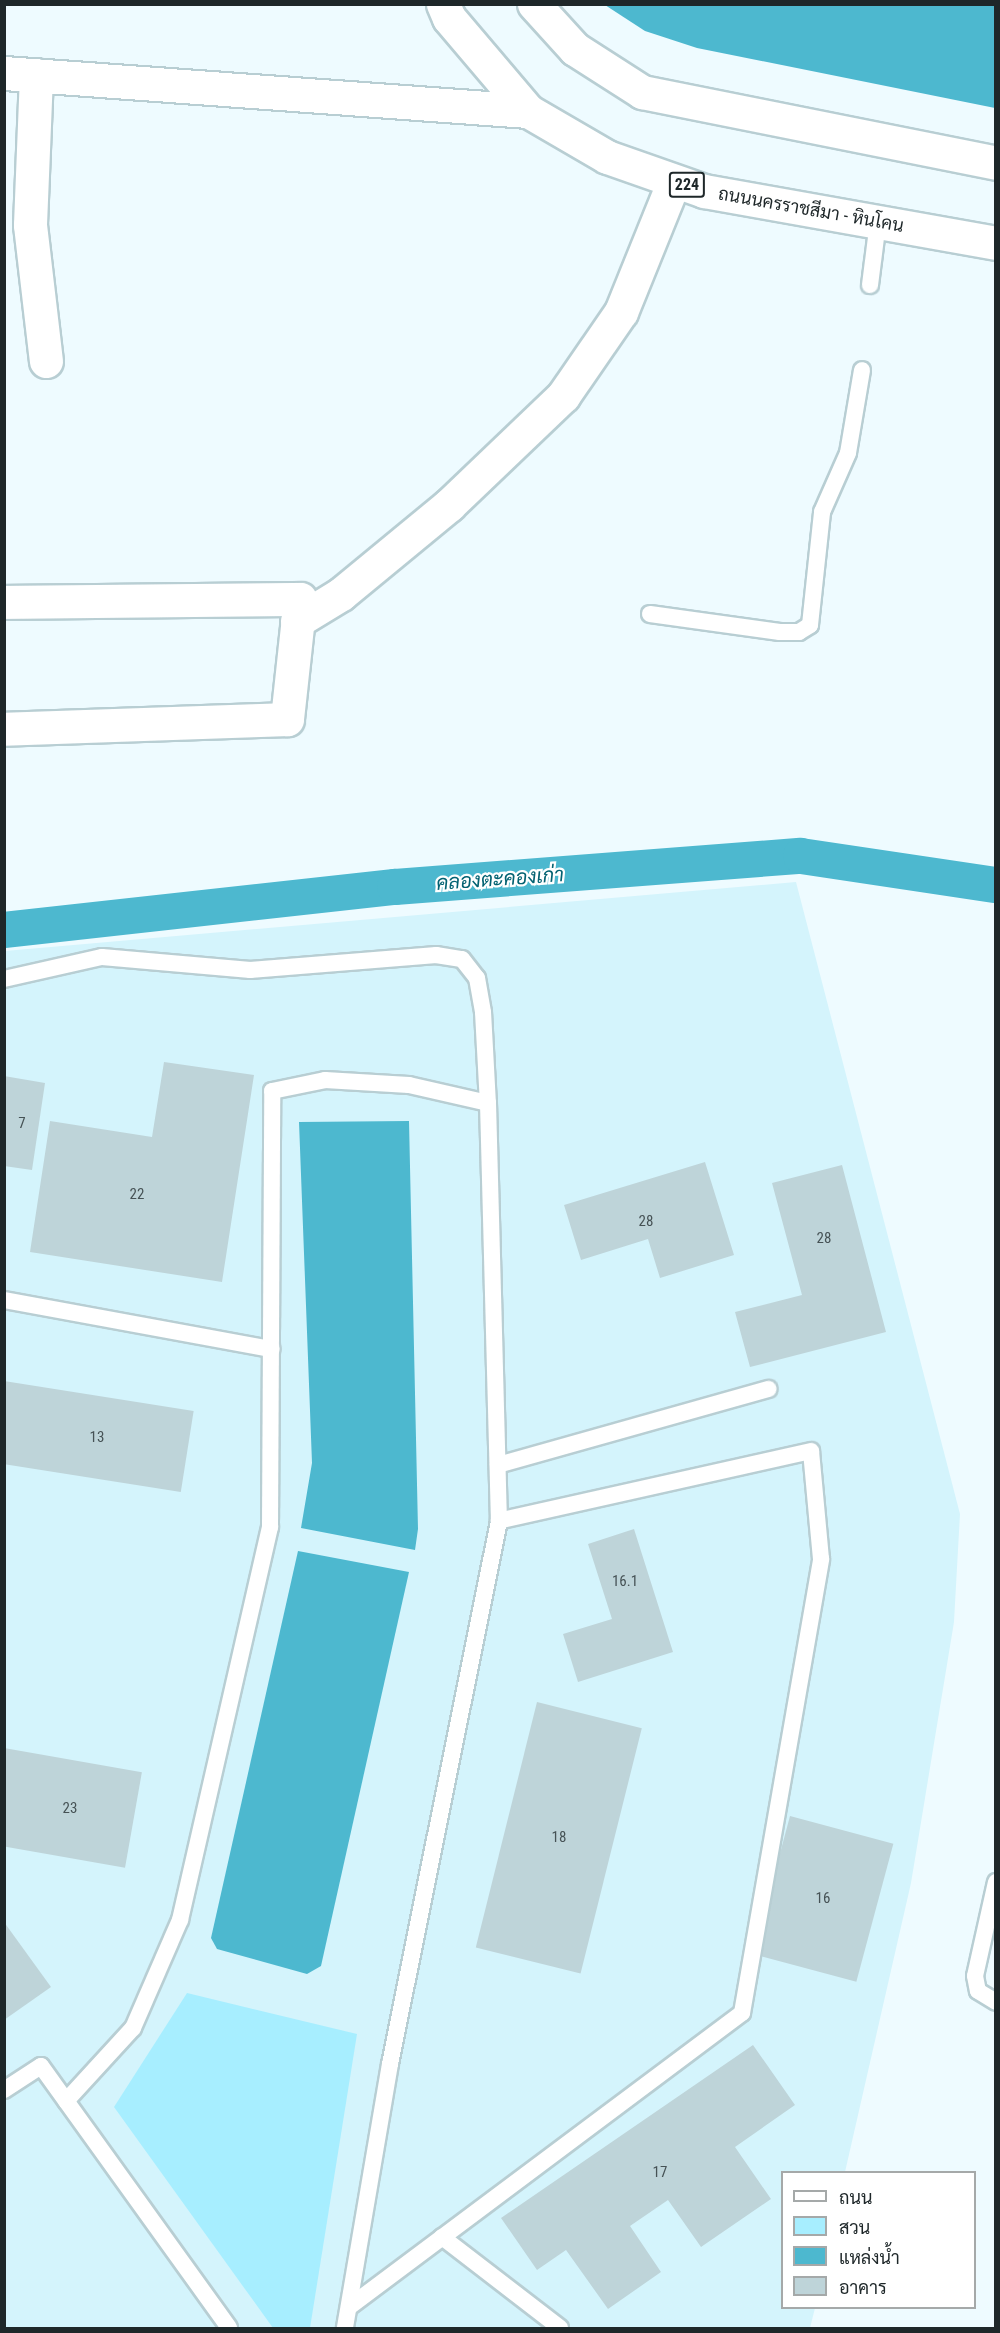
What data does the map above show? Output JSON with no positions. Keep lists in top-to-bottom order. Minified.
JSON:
{"streets":{"street":["224","ถนนนครราชสีมา - หินโคน"]},"water":["คลองตะคองเก่า"],"house_numbers":["7","22","28","28","13","16.1","23","18","16","17"],"legend":["ถนน","สวน","แหล่งน้ำ","อาคาร"]}
